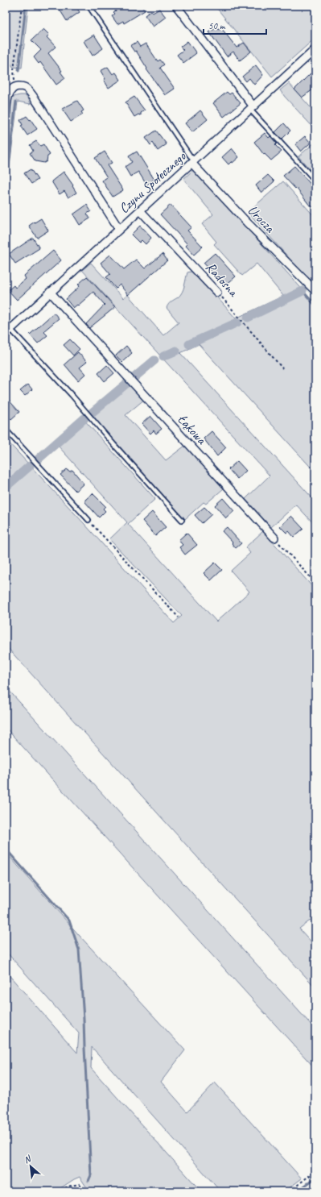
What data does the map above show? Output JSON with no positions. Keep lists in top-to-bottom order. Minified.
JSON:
{"streets":{"street":["Czynu Społecznego","Urocza","Radosna","Łąkowa"]},"crossings":[["Czynu Społecznego","Urocza"],["Czynu Społecznego","Radosna"],["Czynu Społecznego","Łąkowa"]],"scale_bar":"50 m","north":"top left"}
